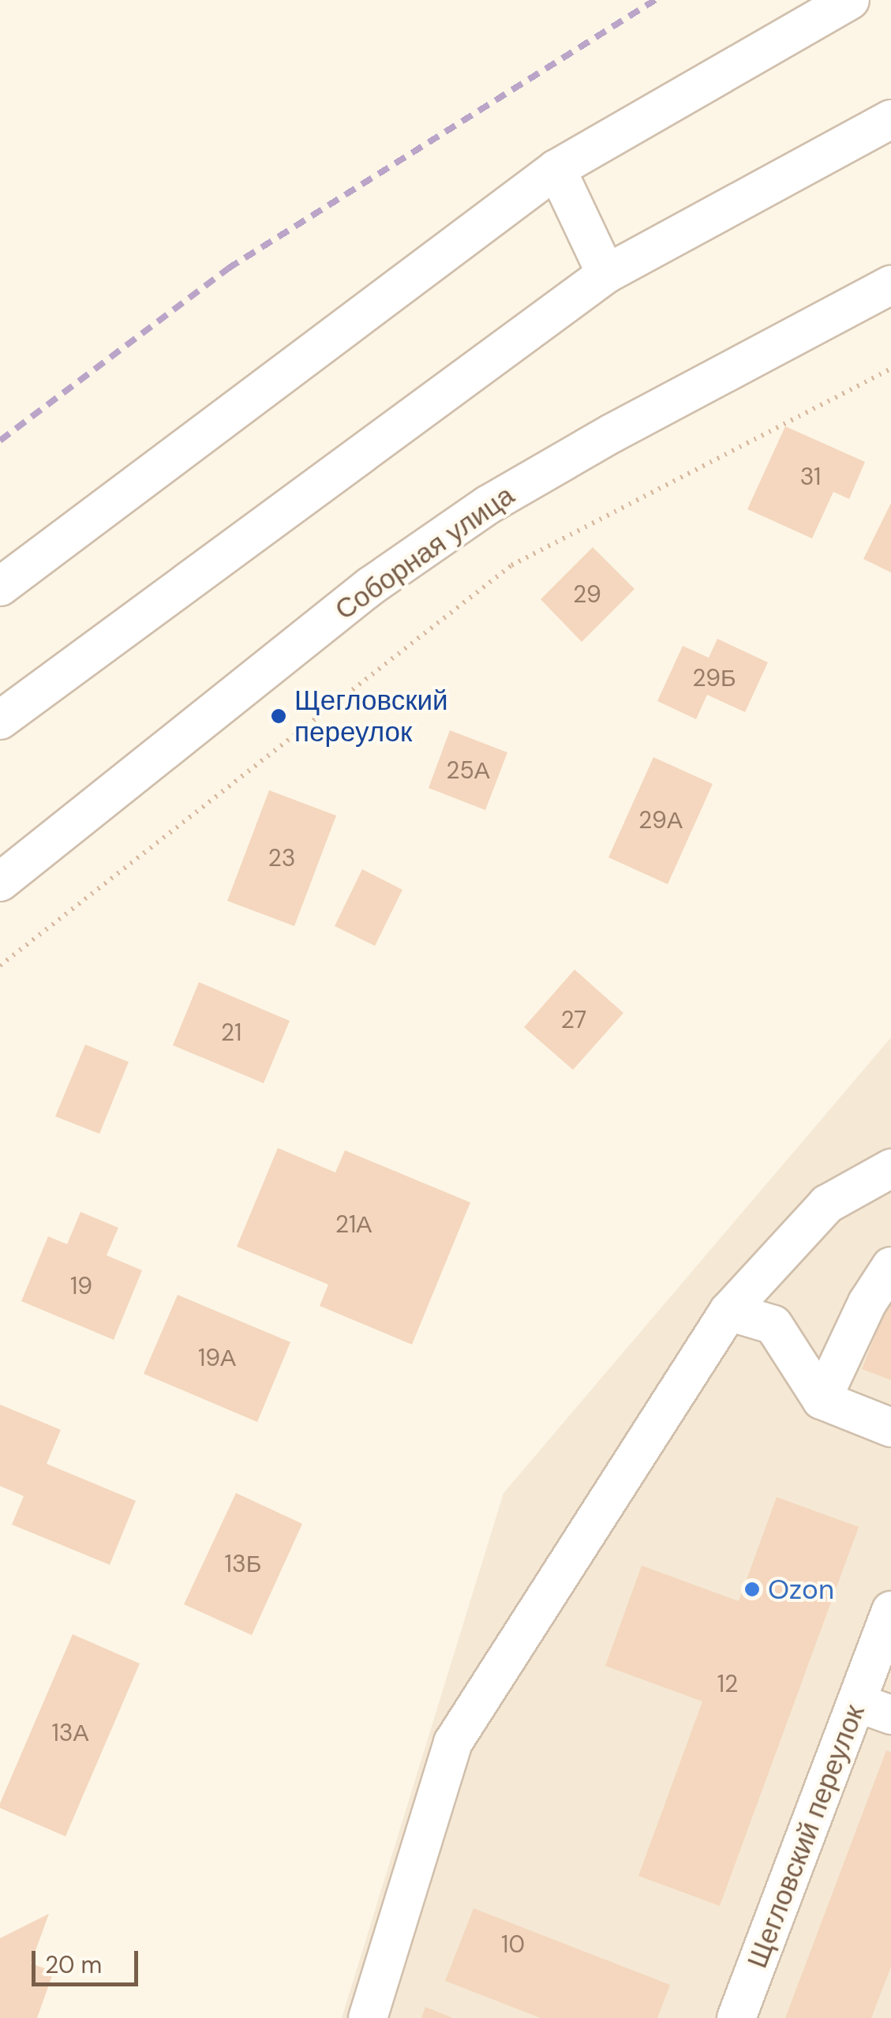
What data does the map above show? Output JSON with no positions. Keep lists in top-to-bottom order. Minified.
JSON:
{"streets":{"street":["Соборная улица","Щегловский переулок"]},"places":["Щегловский переулок","Ozon"],"house_numbers":["31","29","29Б","25А","29А","23","27","21","21А","19","19А","13Б","12","13А","10"],"scale_bar":"20 m"}
